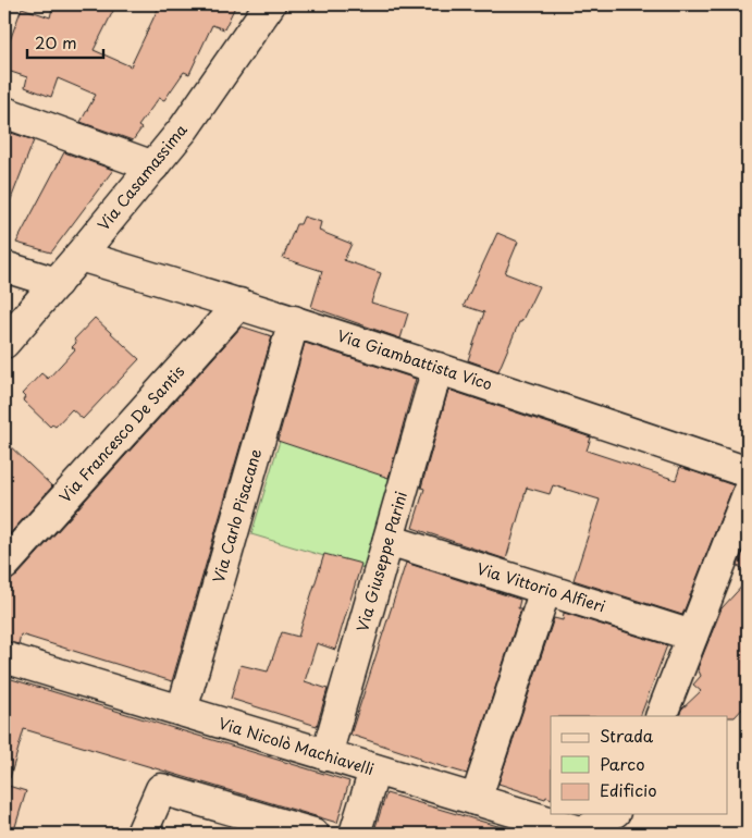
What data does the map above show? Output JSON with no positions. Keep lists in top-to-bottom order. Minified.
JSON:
{"streets":{"street":["Via Casamassima","Via Giambattista Vico","Via Francesco De Santis","Via Carlo Pisacane","Via Giuseppe Parini","Via Vittorio Alfieri","Via Nicolò Machiavelli"]},"crossings":[["Via Casamassima","Via Giambattista Vico"],["Via Giambattista Vico","Via Francesco De Santis"],["Via Giambattista Vico","Via Carlo Pisacane"],["Via Giambattista Vico","Via Giuseppe Parini"],["Via Carlo Pisacane","Via Nicolò Machiavelli"],["Via Giuseppe Parini","Via Vittorio Alfieri"],["Via Giuseppe Parini","Via Nicolò Machiavelli"]],"legend":["Strada","Parco","Edificio"],"scale_bar":"20 m"}
